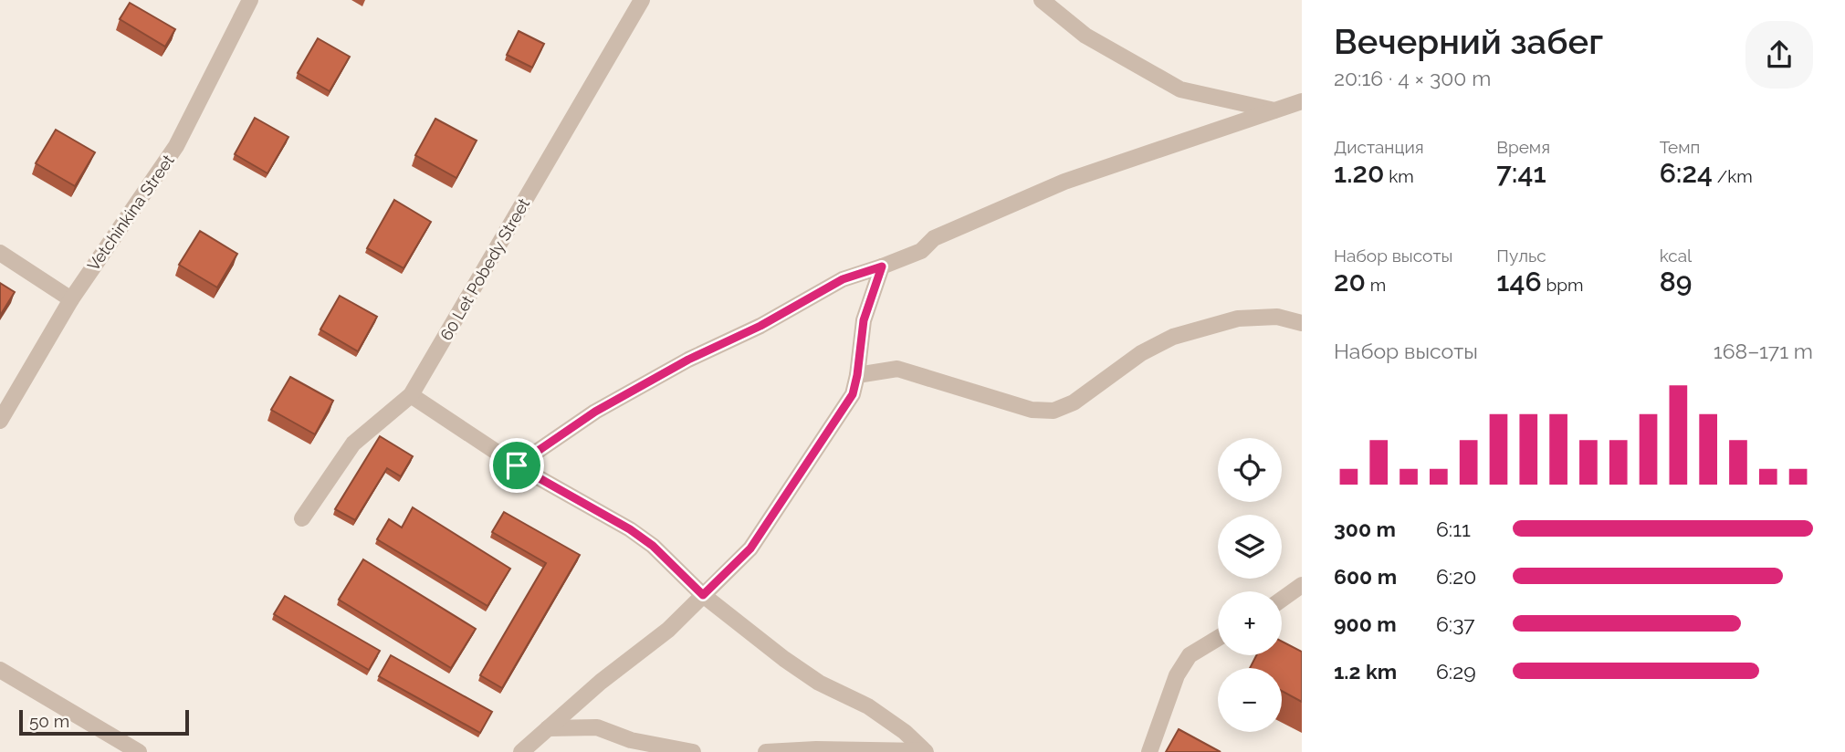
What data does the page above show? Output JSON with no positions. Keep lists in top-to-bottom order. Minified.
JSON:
{"streets":{"street":["Vetchinkina Street","60 Let Pobedy Street"]},"scale_bar":"50 m","page":{"heading":["Вечерний забег","20:16 · 4 × 300 m"],"stats":[["Дистанция","1.20 km"],["Время","7:41"],["Темп","6:24 /km"],["Набор высоты","20 m"],["Пульс","146 bpm"],["kcal","89"]],"chart":["Набор высоты","168–171 m"],"map_buttons":["+","−"],"list":[{"name":"300 m","note":"6:11"},{"name":"600 m","note":"6:20"},{"name":"900 m","note":"6:37"},{"name":"1.2 km","note":"6:29"}],"scale":"50 m"}}
